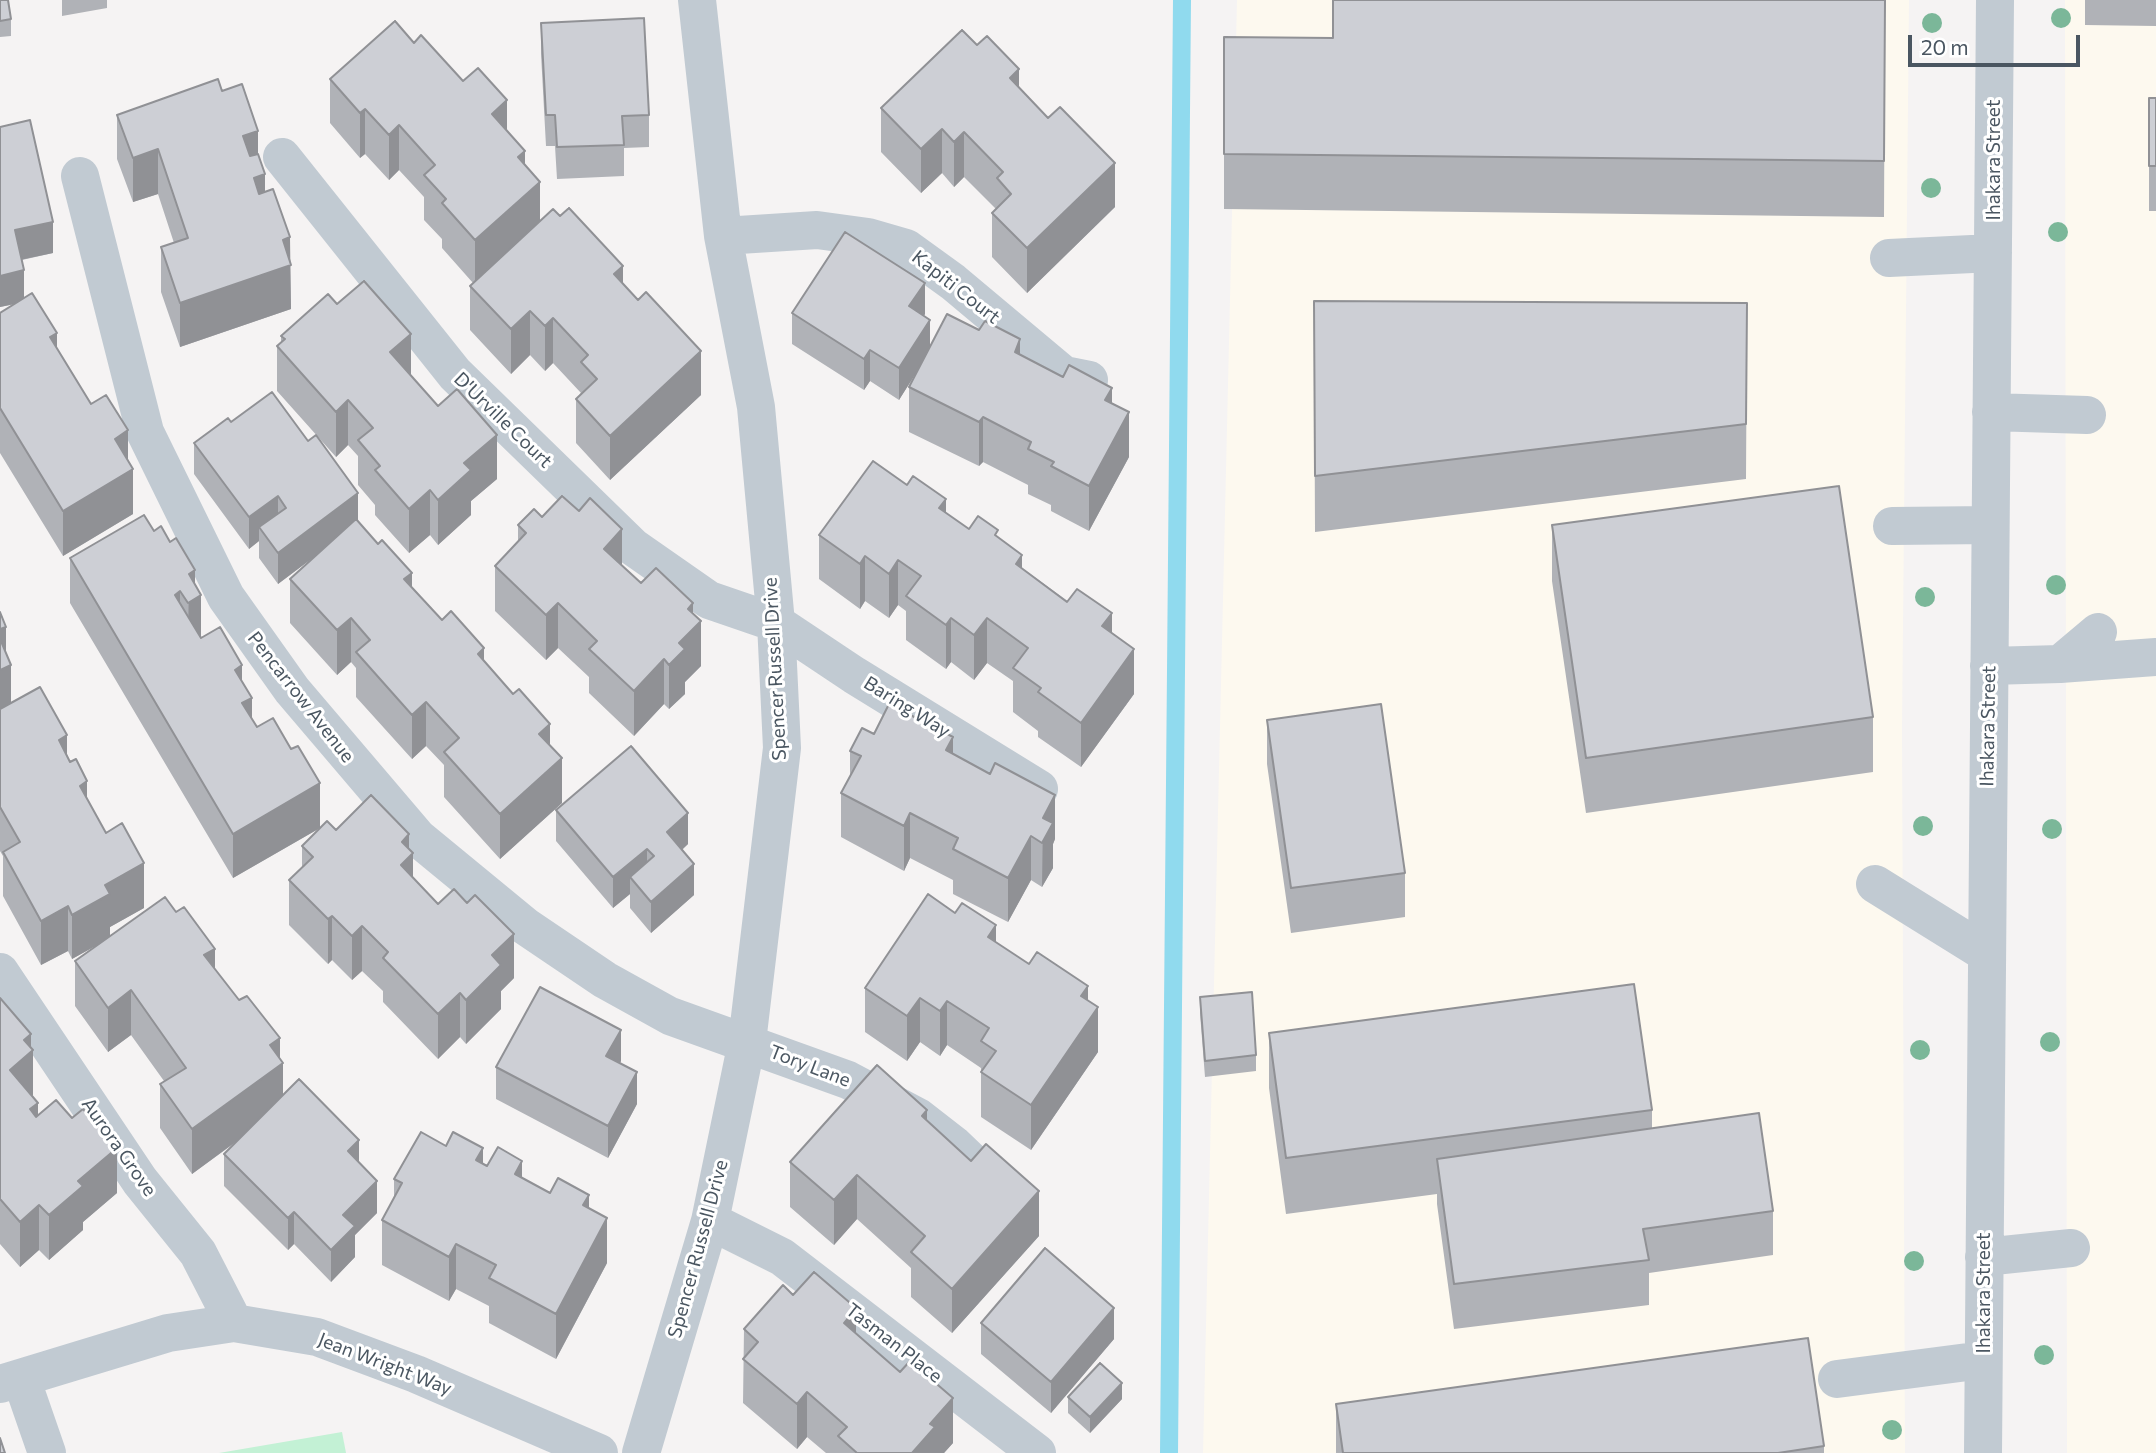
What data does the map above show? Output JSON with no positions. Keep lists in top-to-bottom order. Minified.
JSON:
{"streets":{"street":["Ihakara Street","Kapiti Court","D'Urville Court","Spencer Russell Drive","Pencarrow Avenue","Baring Way","Tory Lane","Aurora Grove","Tasman Place","Jean Wright Way"]},"crossings":[["Kapiti Court","Spencer Russell Drive"],["D'Urville Court","Spencer Russell Drive"],["D'Urville Court","Baring Way"],["Spencer Russell Drive","Pencarrow Avenue"],["Spencer Russell Drive","Baring Way"],["Spencer Russell Drive","Tory Lane"],["Spencer Russell Drive","Tasman Place"],["Pencarrow Avenue","Tory Lane"],["Aurora Grove","Jean Wright Way"]],"scale_bar":"20 m"}
